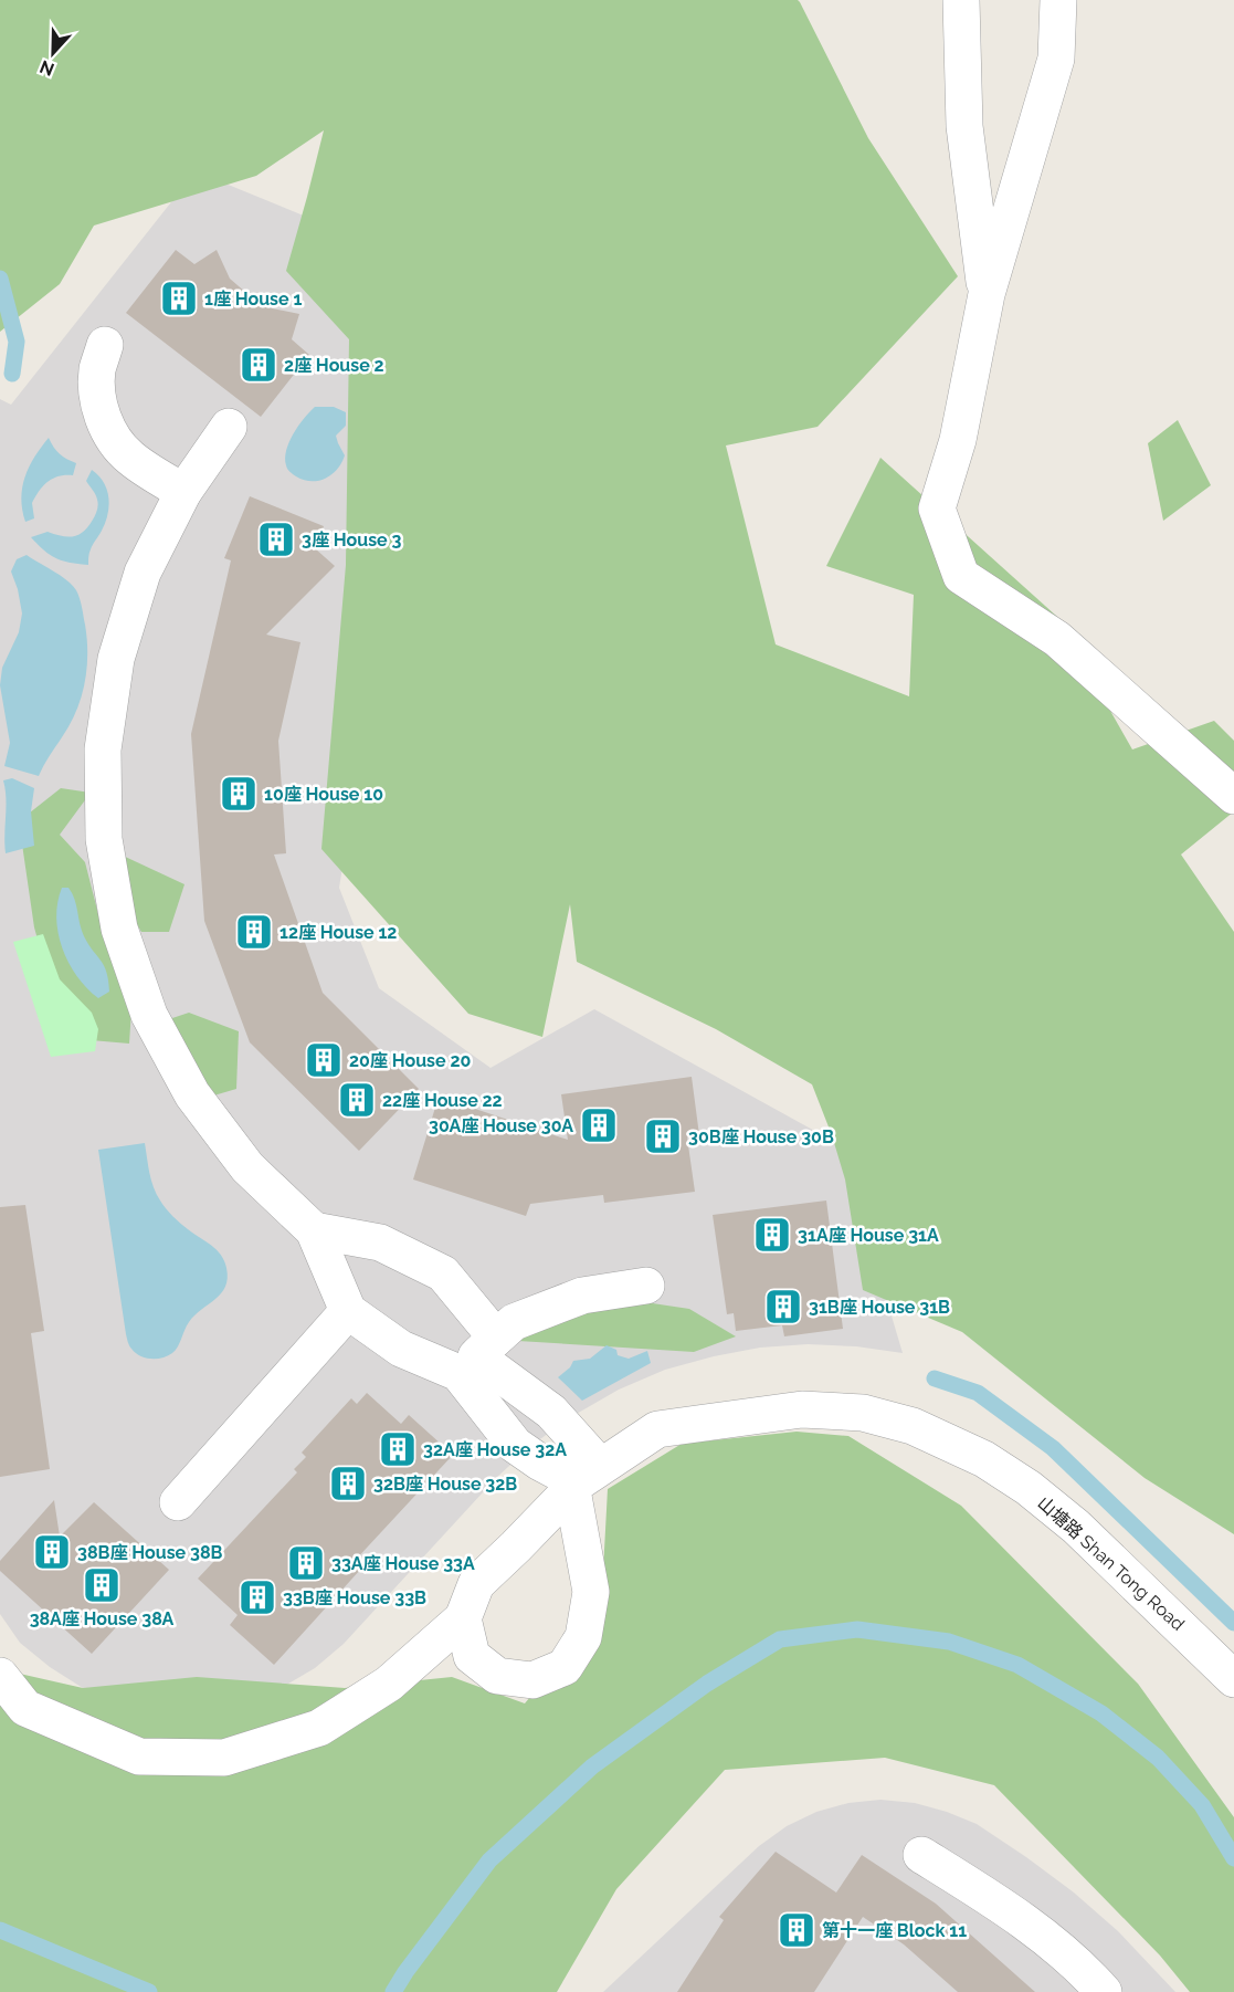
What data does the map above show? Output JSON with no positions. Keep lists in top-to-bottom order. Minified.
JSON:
{"streets":{"street":["山塘路 Shan Tong Road"]},"places":{"building":["1座 House 1","2座 House 2","3座 House 3","10座 House 10","12座 House 12","20座 House 20","22座 House 22","30A座 House 30A","30B座 House 30B","31A座 House 31A","31B座 House 31B","32A座 House 32A","32B座 House 32B","38B座 House 38B","33A座 House 33A","38A座 House 38A","33B座 House 33B","第十一座 Block 11"]},"north":"bottom"}
